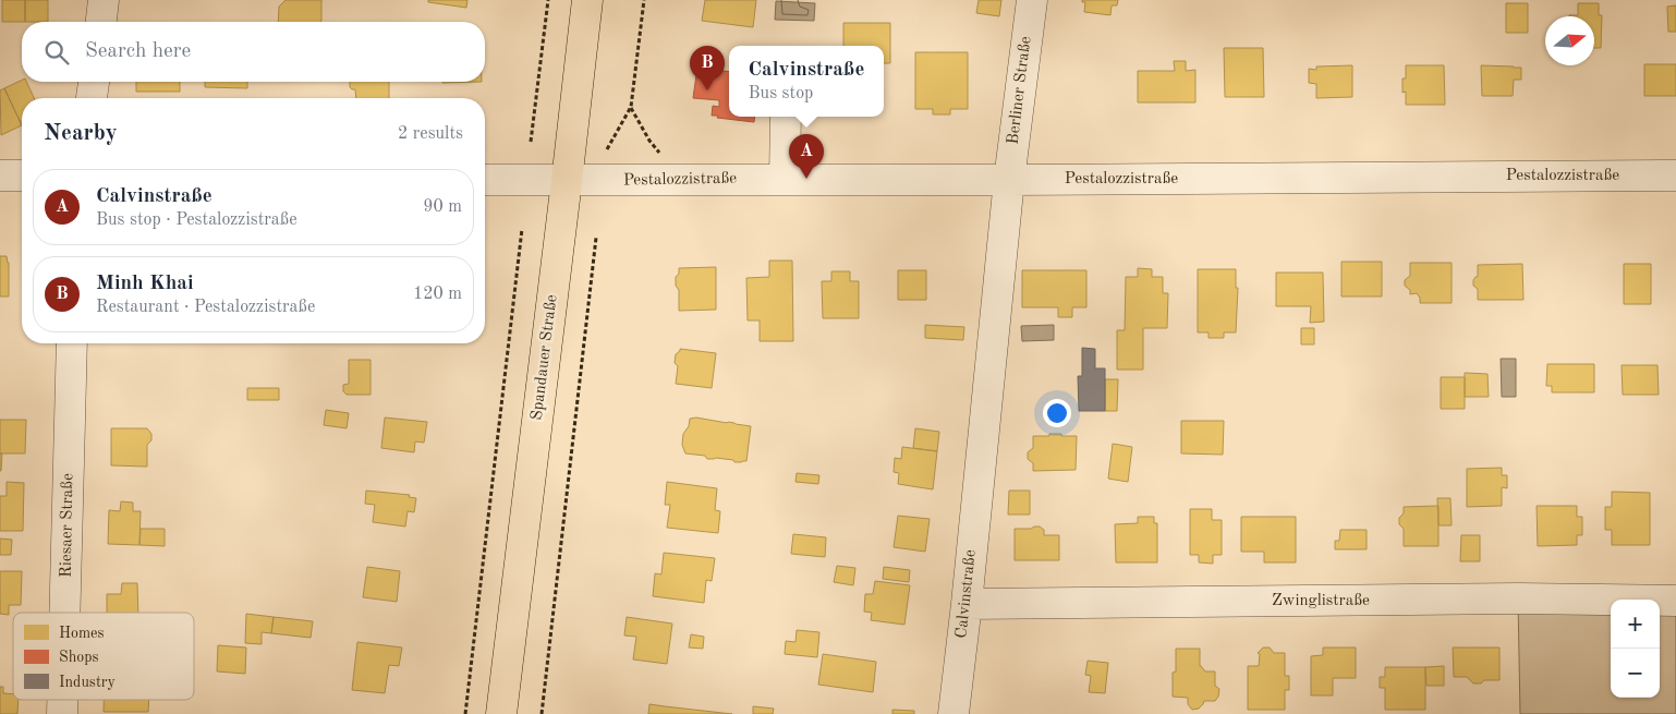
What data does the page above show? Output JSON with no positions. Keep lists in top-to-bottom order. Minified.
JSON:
{"streets":{"main road":["Spandauer Straße"],"street":["Berliner Straße","Pestalozzistraße","Riesaer Straße","Calvinstraße","Zwinglistraße"]},"crossings":[["Berliner Straße","Pestalozzistraße"],["Berliner Straße","Calvinstraße"],["Pestalozzistraße","Spandauer Straße"],["Pestalozzistraße","Calvinstraße"],["Calvinstraße","Zwinglistraße"]],"legend":["Homes","Shops","Industry"],"north":"right","page":{"search":"Search here","popup":["Calvinstraße","Bus stop"],"pins":["B","A"],"heading":["Nearby","2 results"],"list":[{"mark":"A","name":"Calvinstraße","note":"Bus stop · Pestalozzistraße","value":"90 m"},{"mark":"B","name":"Minh Khai","note":"Restaurant · Pestalozzistraße","value":"120 m"}],"map_buttons":["+","−"]}}
